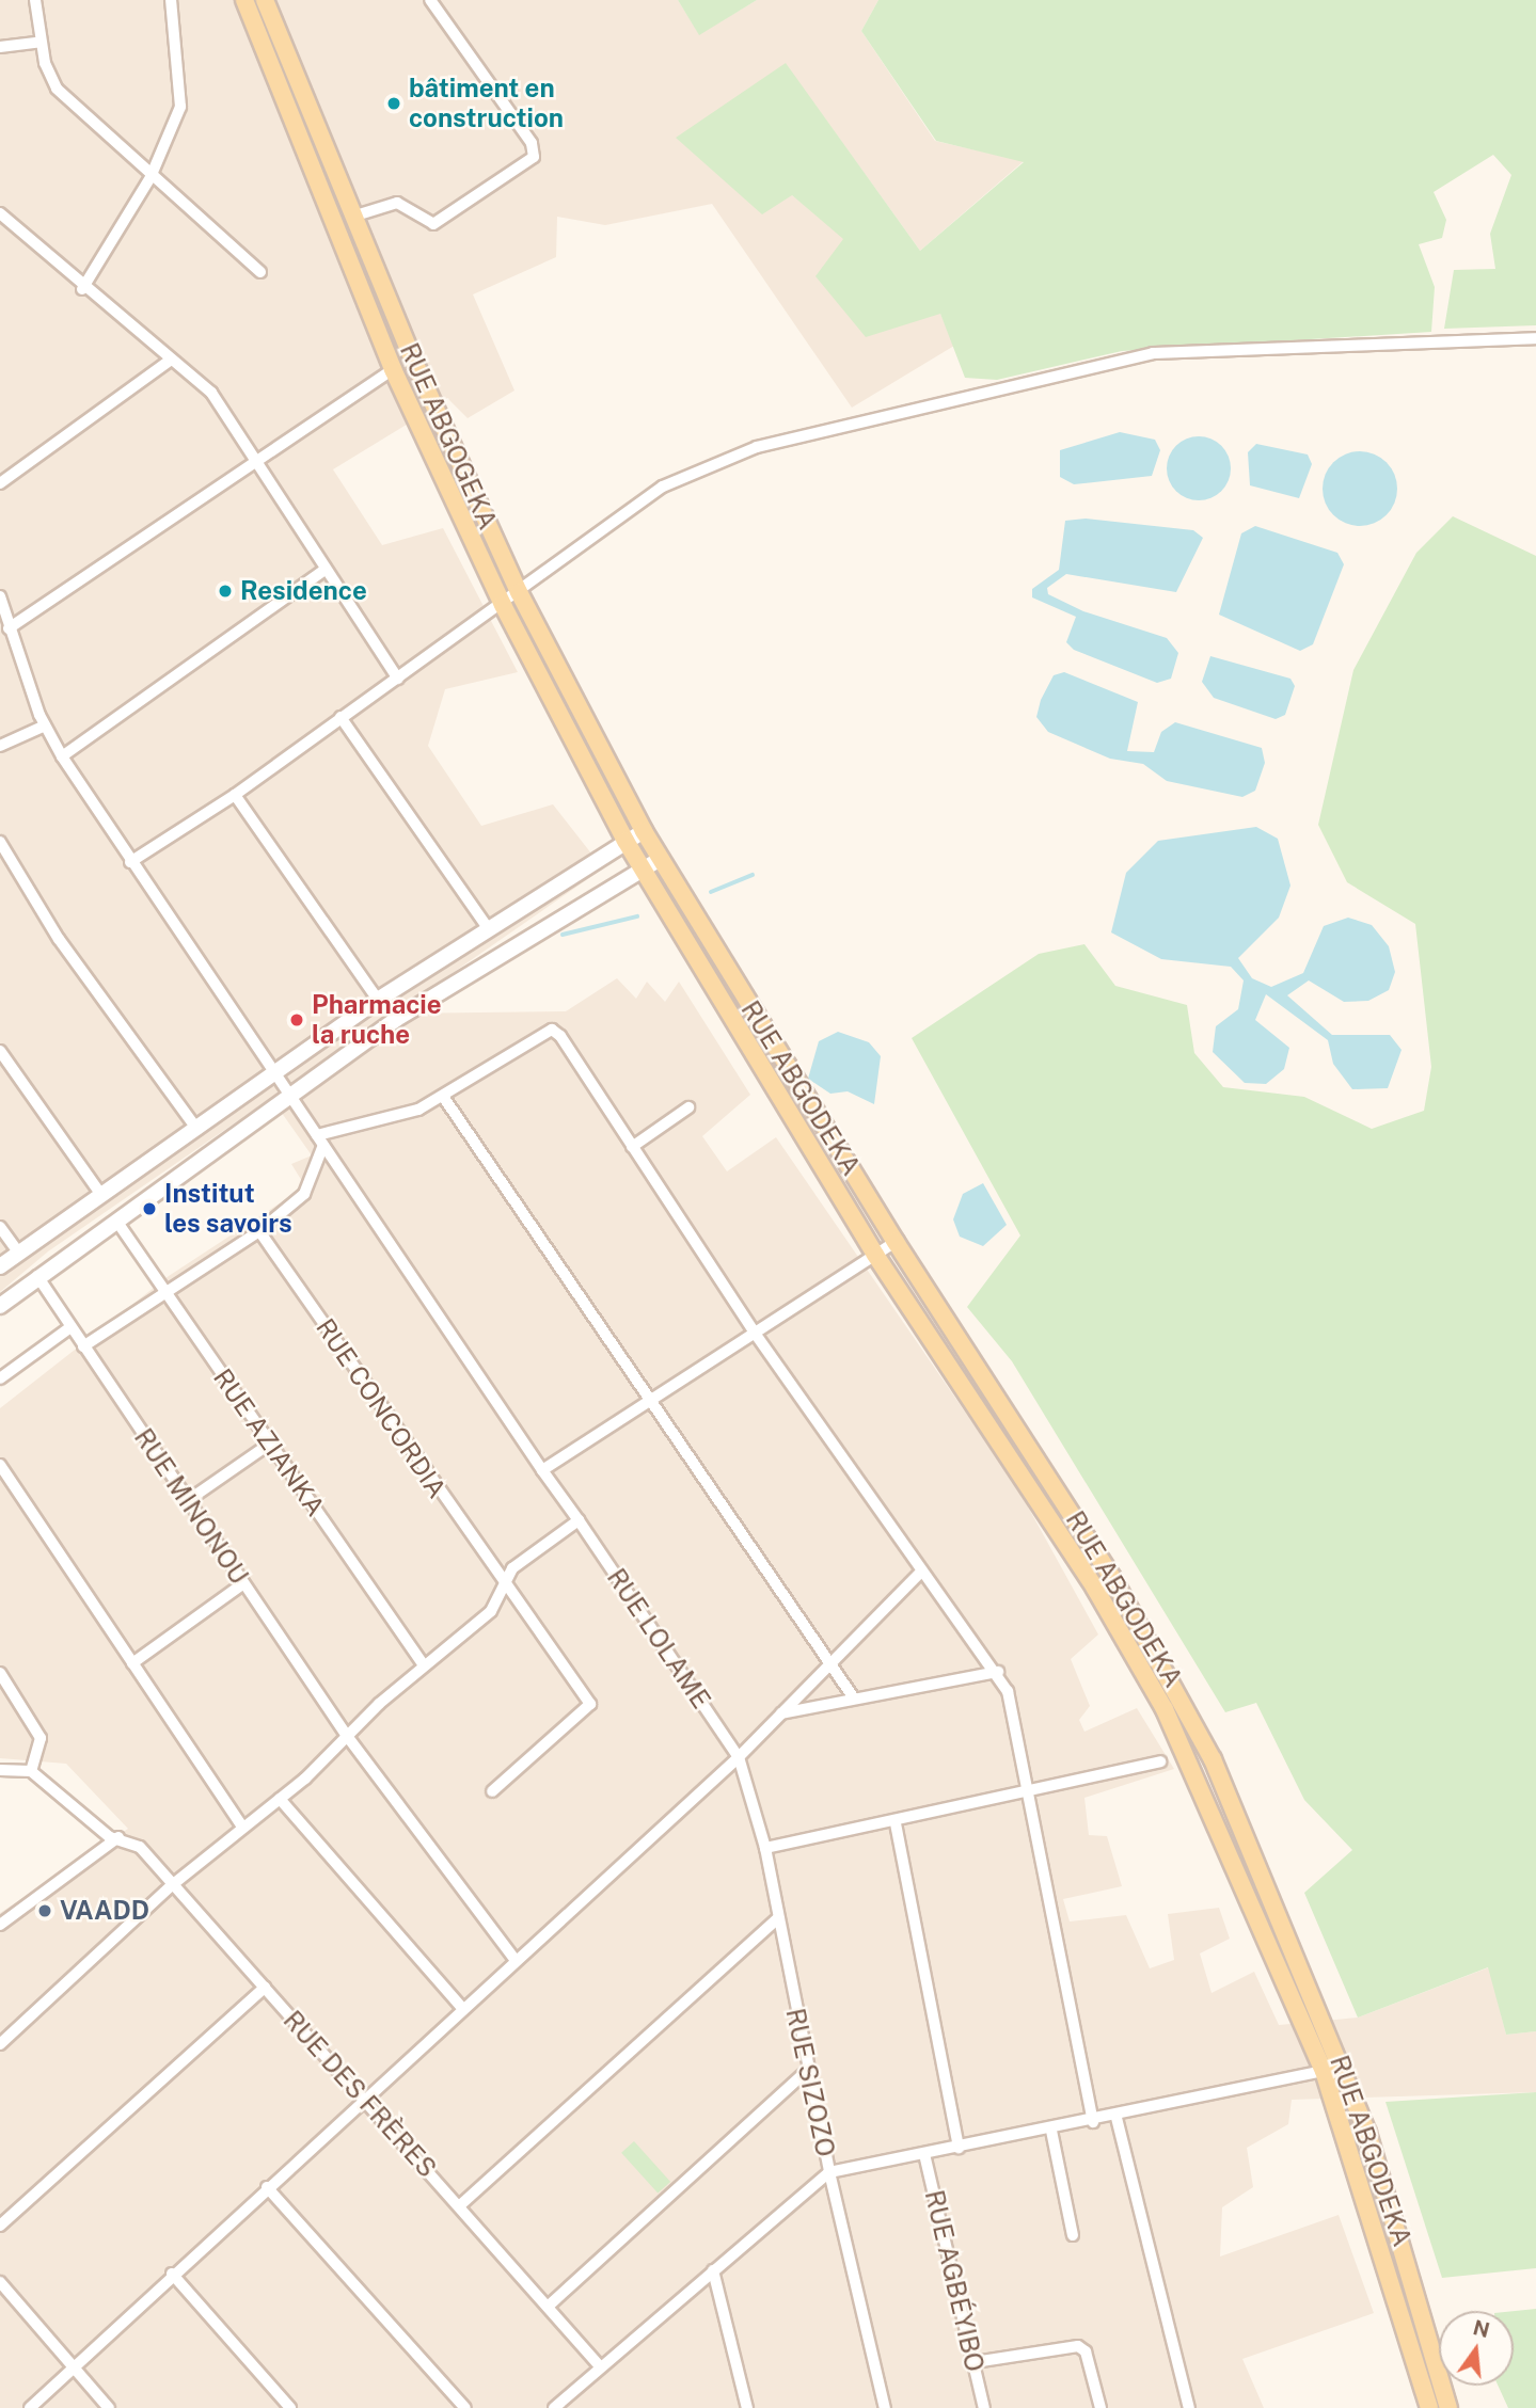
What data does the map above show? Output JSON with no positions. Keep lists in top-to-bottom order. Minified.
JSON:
{"streets":{"main road":["RUE ABGOGEKA","RUE ABGODEKA"],"street":["RUE CONCORDIA","RUE AZIANKA","RUE MINONOU","RUE LOLAME","RUE SIZOZO","RUE DES FRÈRES","RUE AGBÉYIBO"]},"crossings":[["RUE ABGOGEKA","RUE ABGODEKA"],["RUE LOLAME","RUE SIZOZO"]],"places":["bâtiment en construction","Residence","Pharmacie la ruche","Institut les savoirs","VAADD"],"north":"top"}
